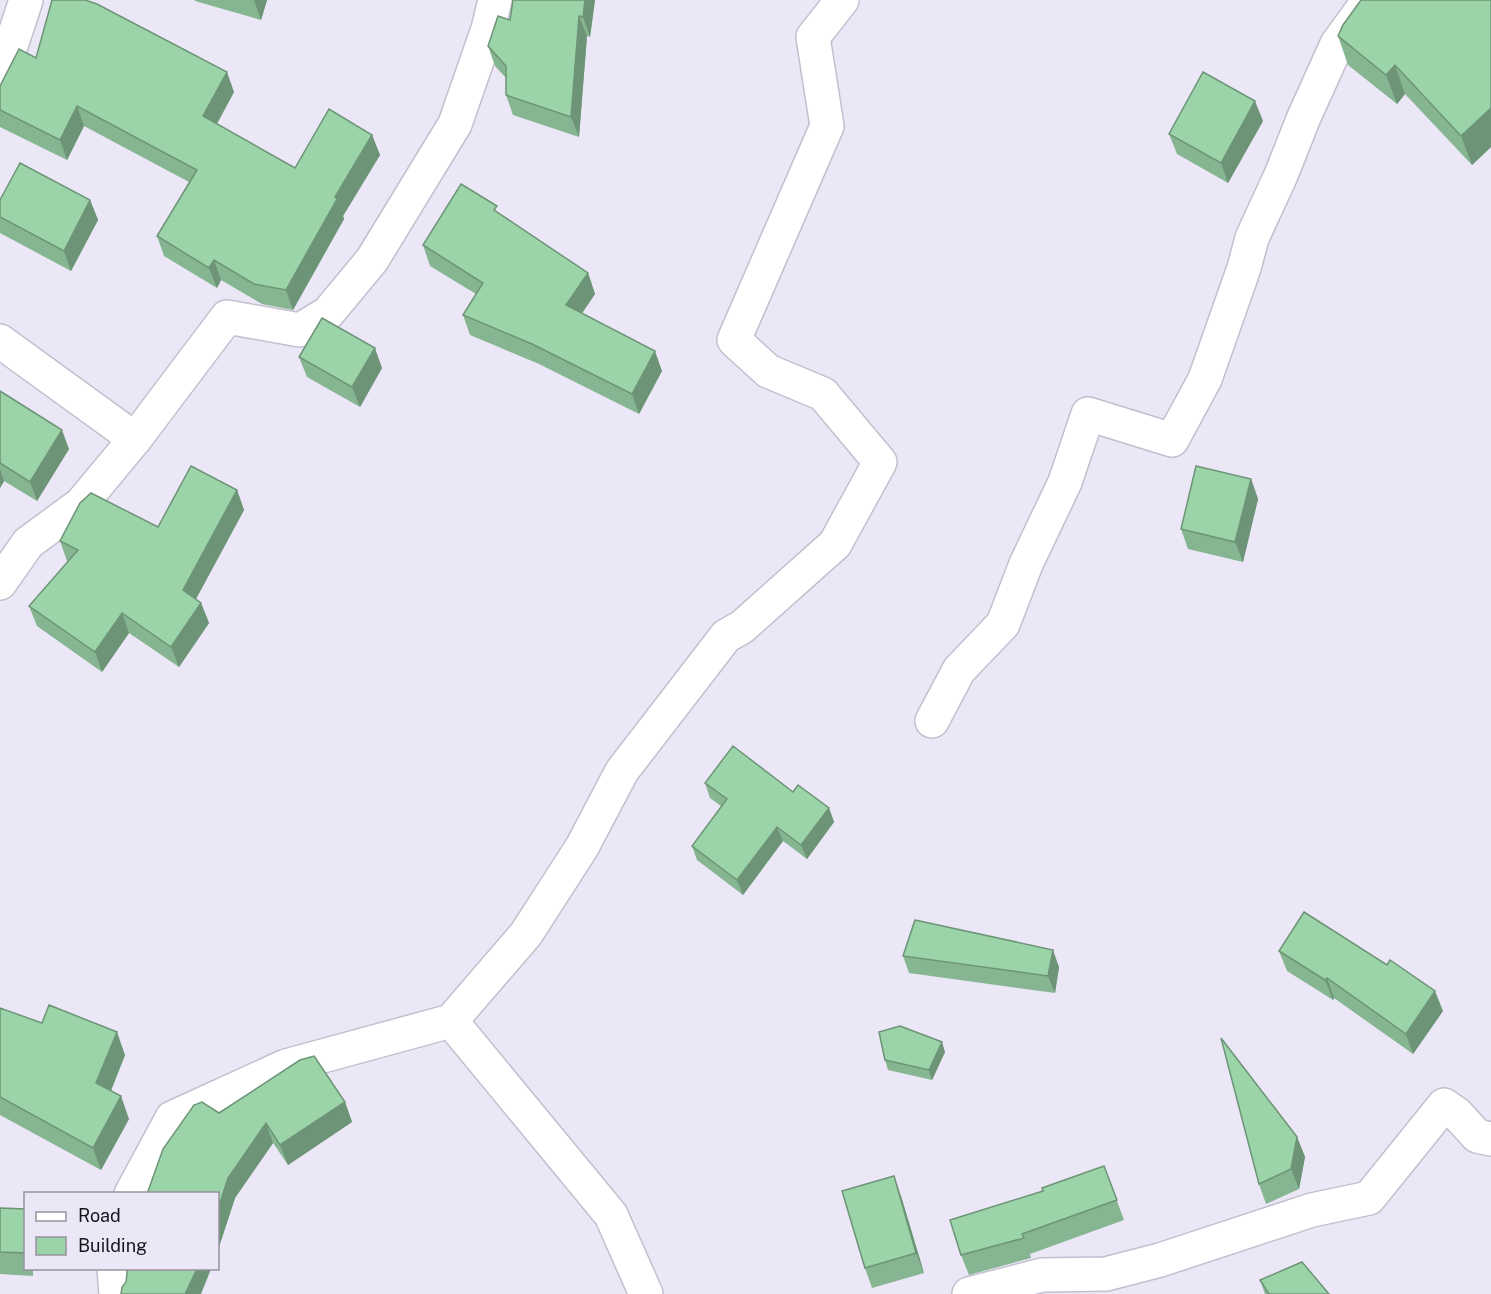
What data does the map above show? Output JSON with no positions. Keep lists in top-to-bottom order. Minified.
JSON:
{"legend":["Road","Building"]}
